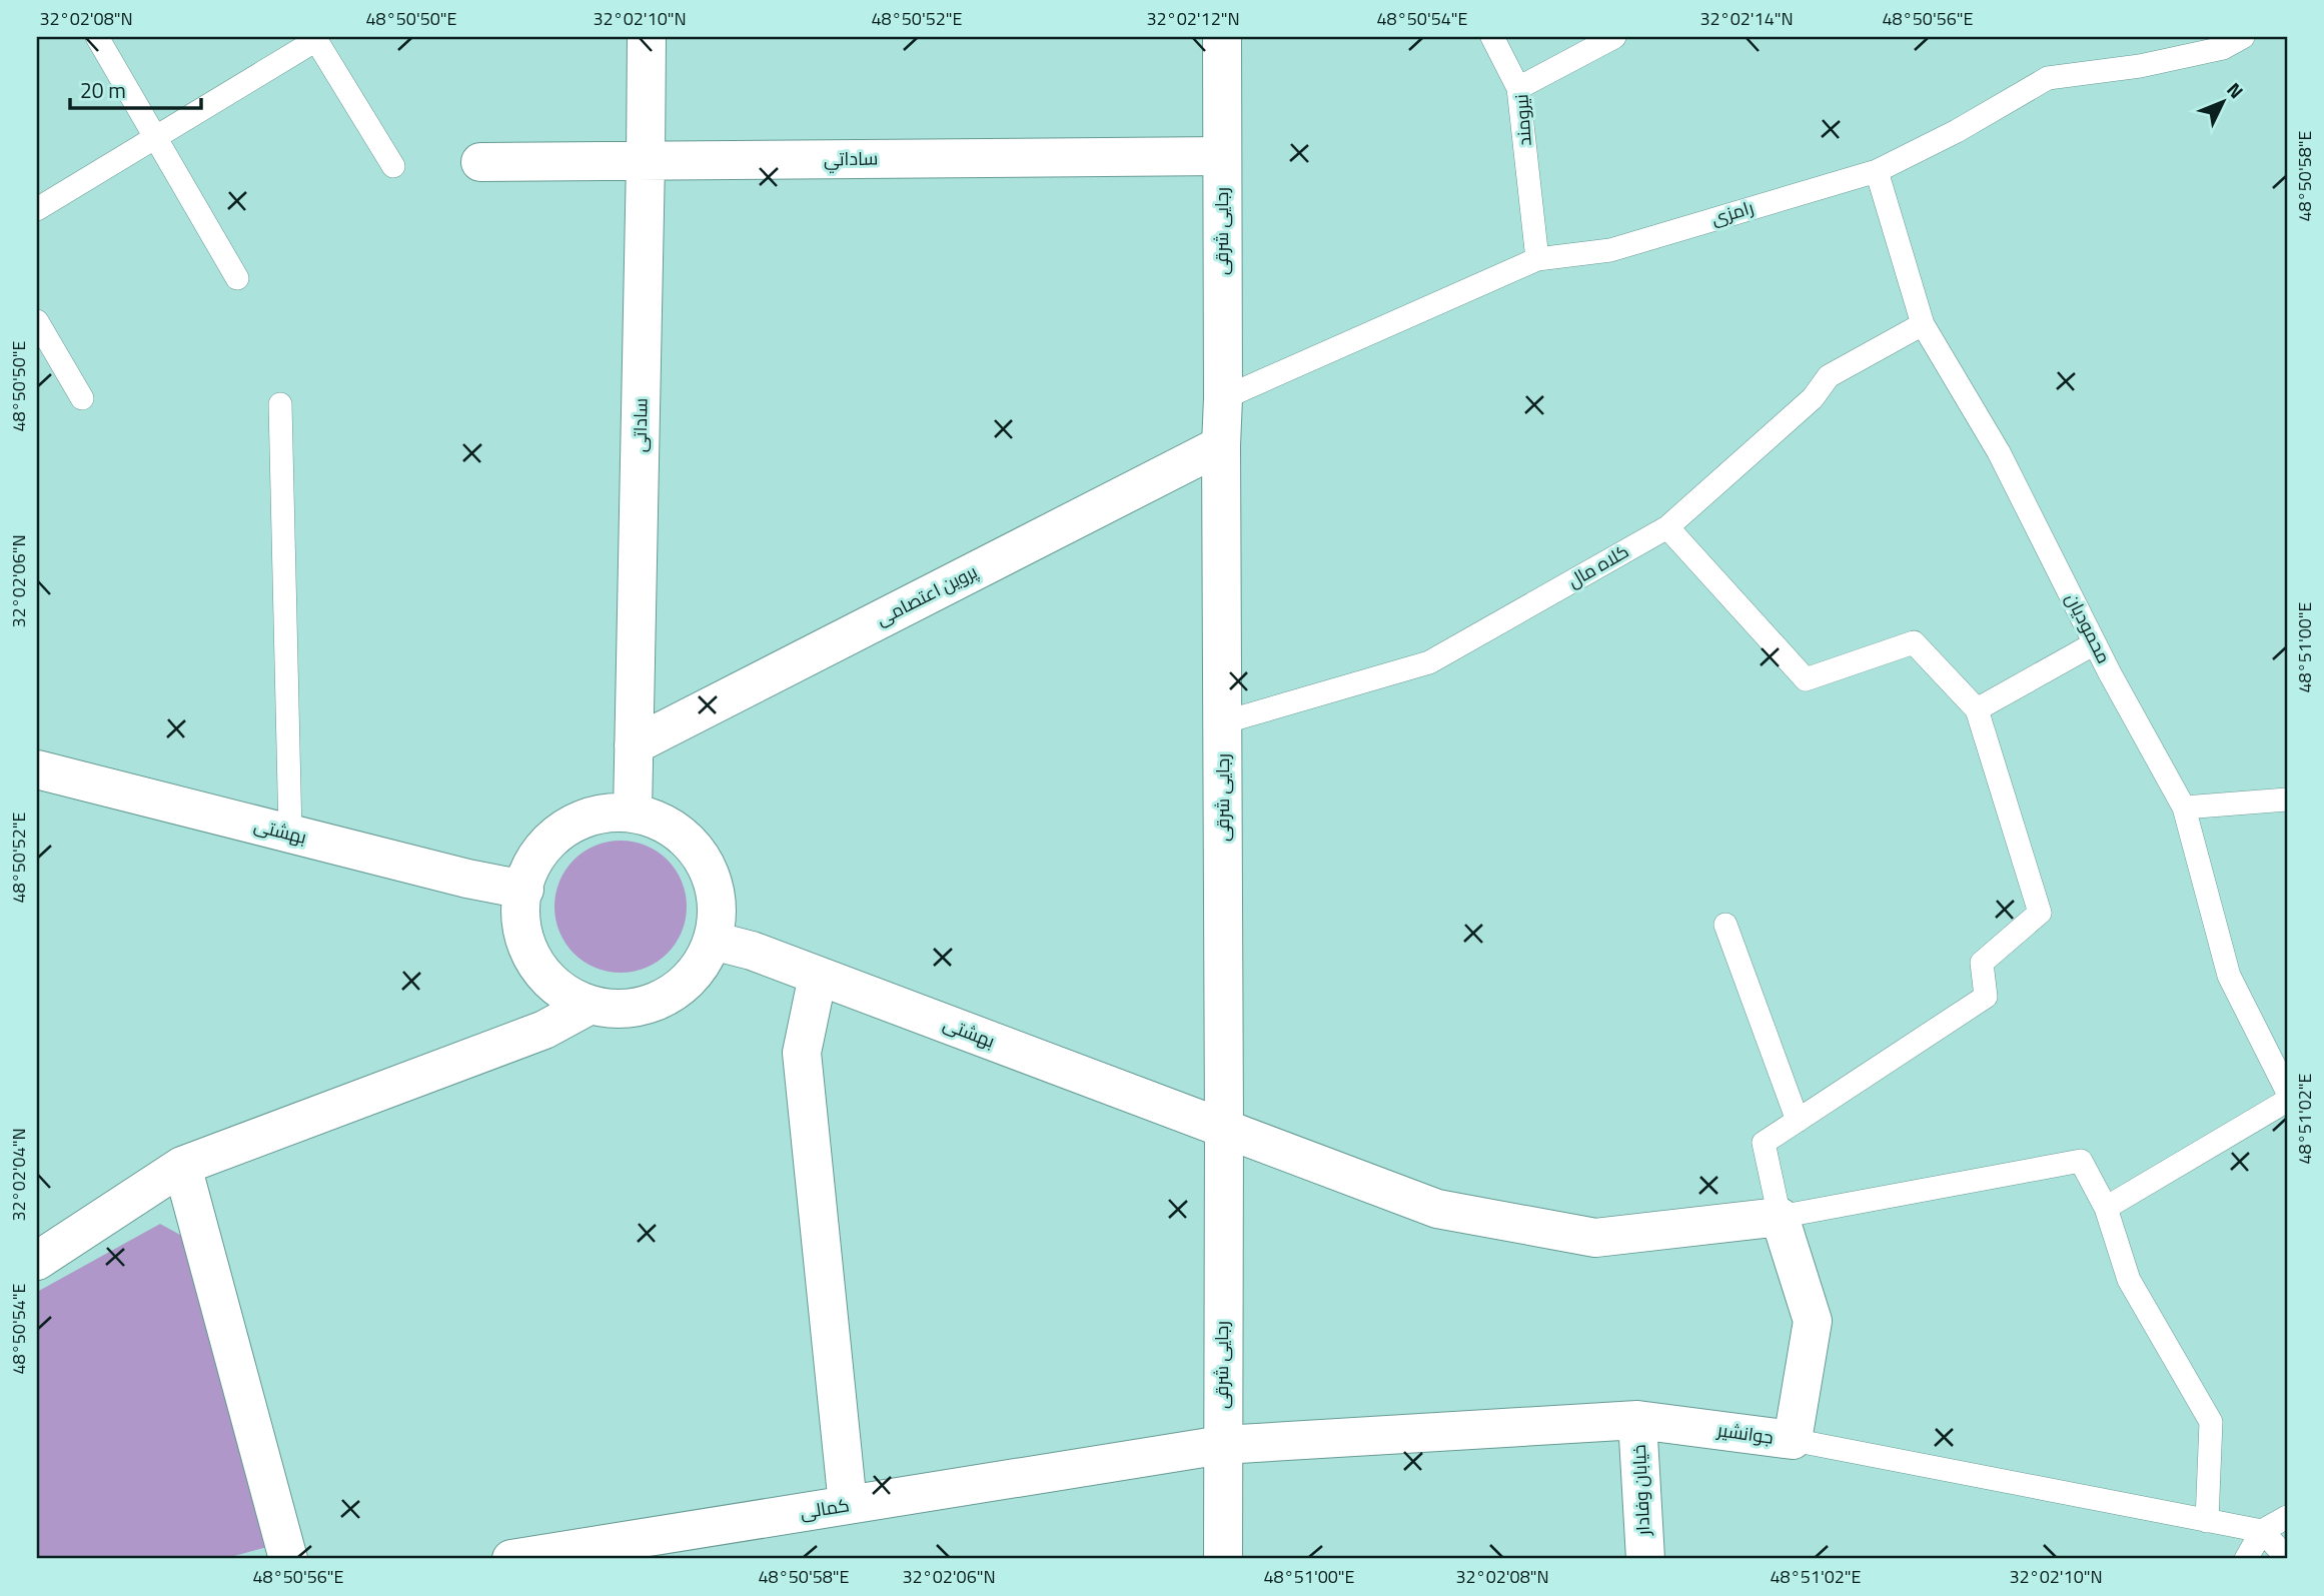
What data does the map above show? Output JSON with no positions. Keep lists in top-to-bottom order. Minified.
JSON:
{"streets":{"street":["ساداتي","رجایی شرقی","ساداتی","پروین اعتصامی","بهشتی","جوانشیر","خیابان وفادار","کمالی"],"lane":["نیرومند","رامزی","کلاه مال","محمودیان"]},"crossings":[["نیرومند","رامزی"],["ساداتي","رجایی شرقی"],["ساداتي","ساداتی"],["رامزی","رجایی شرقی"],["رامزی","محمودیان"],["رجایی شرقی","کلاه مال"],["رجایی شرقی","پروین اعتصامی"],["رجایی شرقی","بهشتی"],["رجایی شرقی","جوانشیر"],["رجایی شرقی","کمالی"],["ساداتی","پروین اعتصامی"],["ساداتی","بهشتی"],["کلاه مال","محمودیان"],["جوانشیر","خیابان وفادار"],["جوانشیر","کمالی"]],"scale_bar":"20 m","north":"top right","coordinates":["32°02'08\"N","48°50'50\"E","32°02'10\"N","48°50'52\"E","32°02'12\"N","48°50'54\"E","32°02'14\"N","48°50'56\"E","48°50'58\"E","32°02'06\"N","48°51'00\"E","48°51'02\"E","32°02'04\"N"]}
